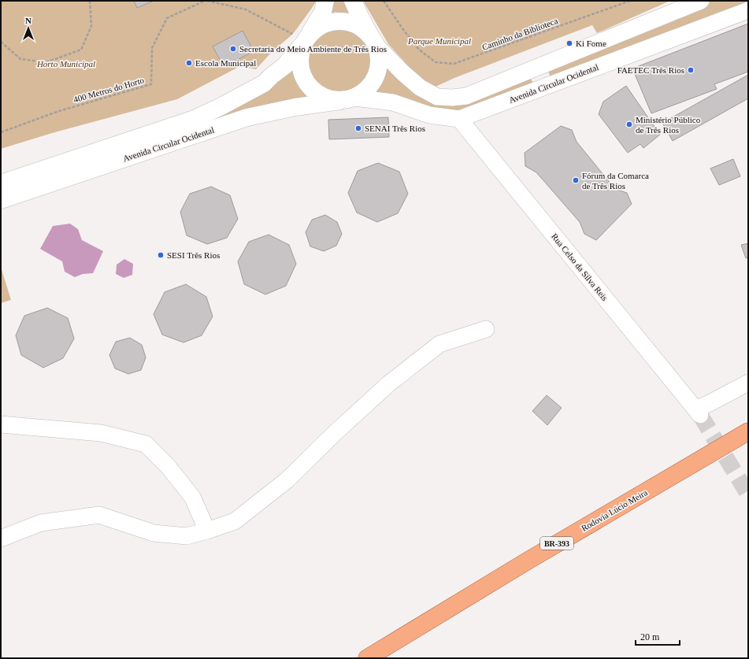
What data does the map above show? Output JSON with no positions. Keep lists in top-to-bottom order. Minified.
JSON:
{"streets":{"highway":["Rodovia Lúcio Meira","BR-393"],"street":["Avenida Circular Ocidental","Rua Celso da Silva Reis"],"path":["Caminho da Biblioteca","400 Metros do Horto"]},"crossings":[["Avenida Circular Ocidental","400 Metros do Horto"],["Avenida Circular Ocidental","Rua Celso da Silva Reis"]],"parks":["Parque Municipal","Horto Municipal"],"places":["Ki Fome","Secretaria do Meio Ambiente de Três Rios","Escola Municipal","FAETEC Três Rios","Ministério Público de Três Rios","SENAI Três Rios","Fórum da Comarca de Três Rios","SESI Três Rios"],"scale_bar":"20 m","north":"top"}
